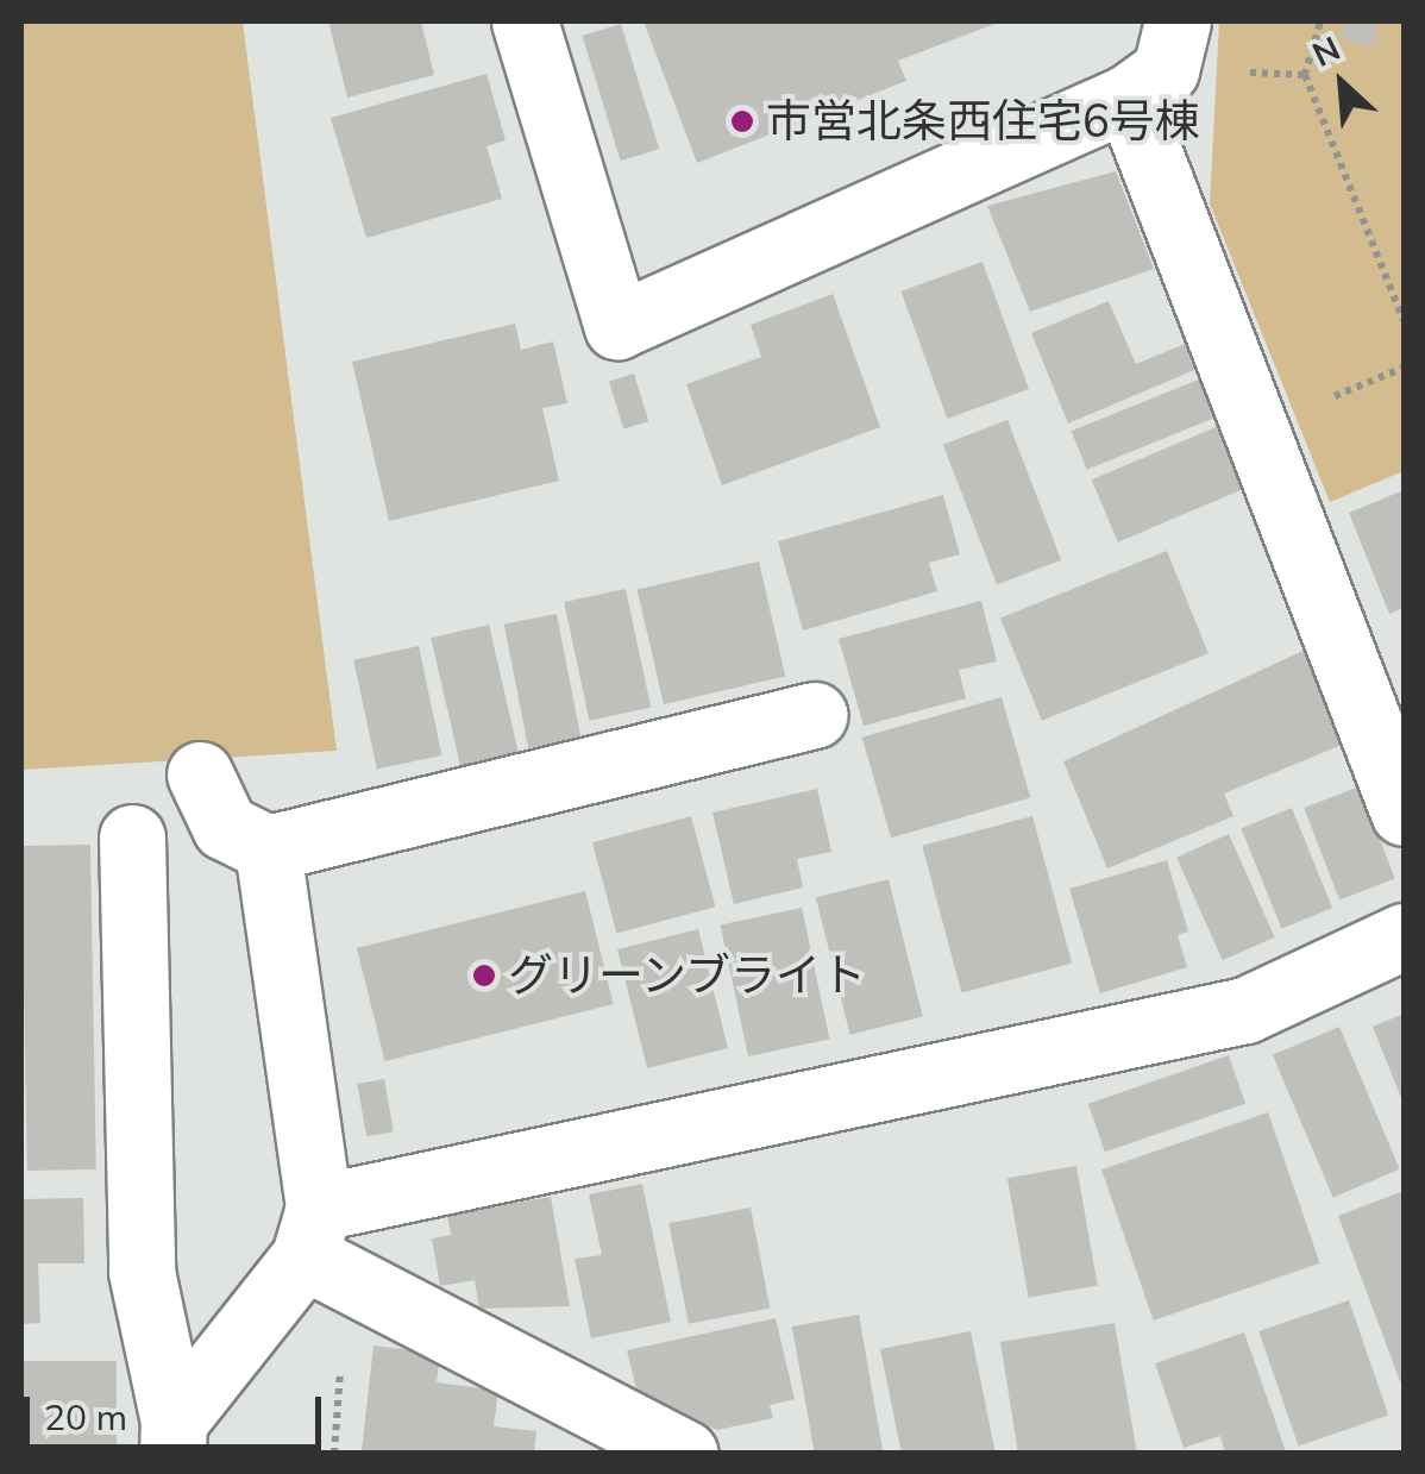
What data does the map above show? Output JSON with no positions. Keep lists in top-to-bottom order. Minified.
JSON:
{"places":["市営北条西住宅6号棟","グリーンブライト"],"scale_bar":"20 m","north":"top left"}
